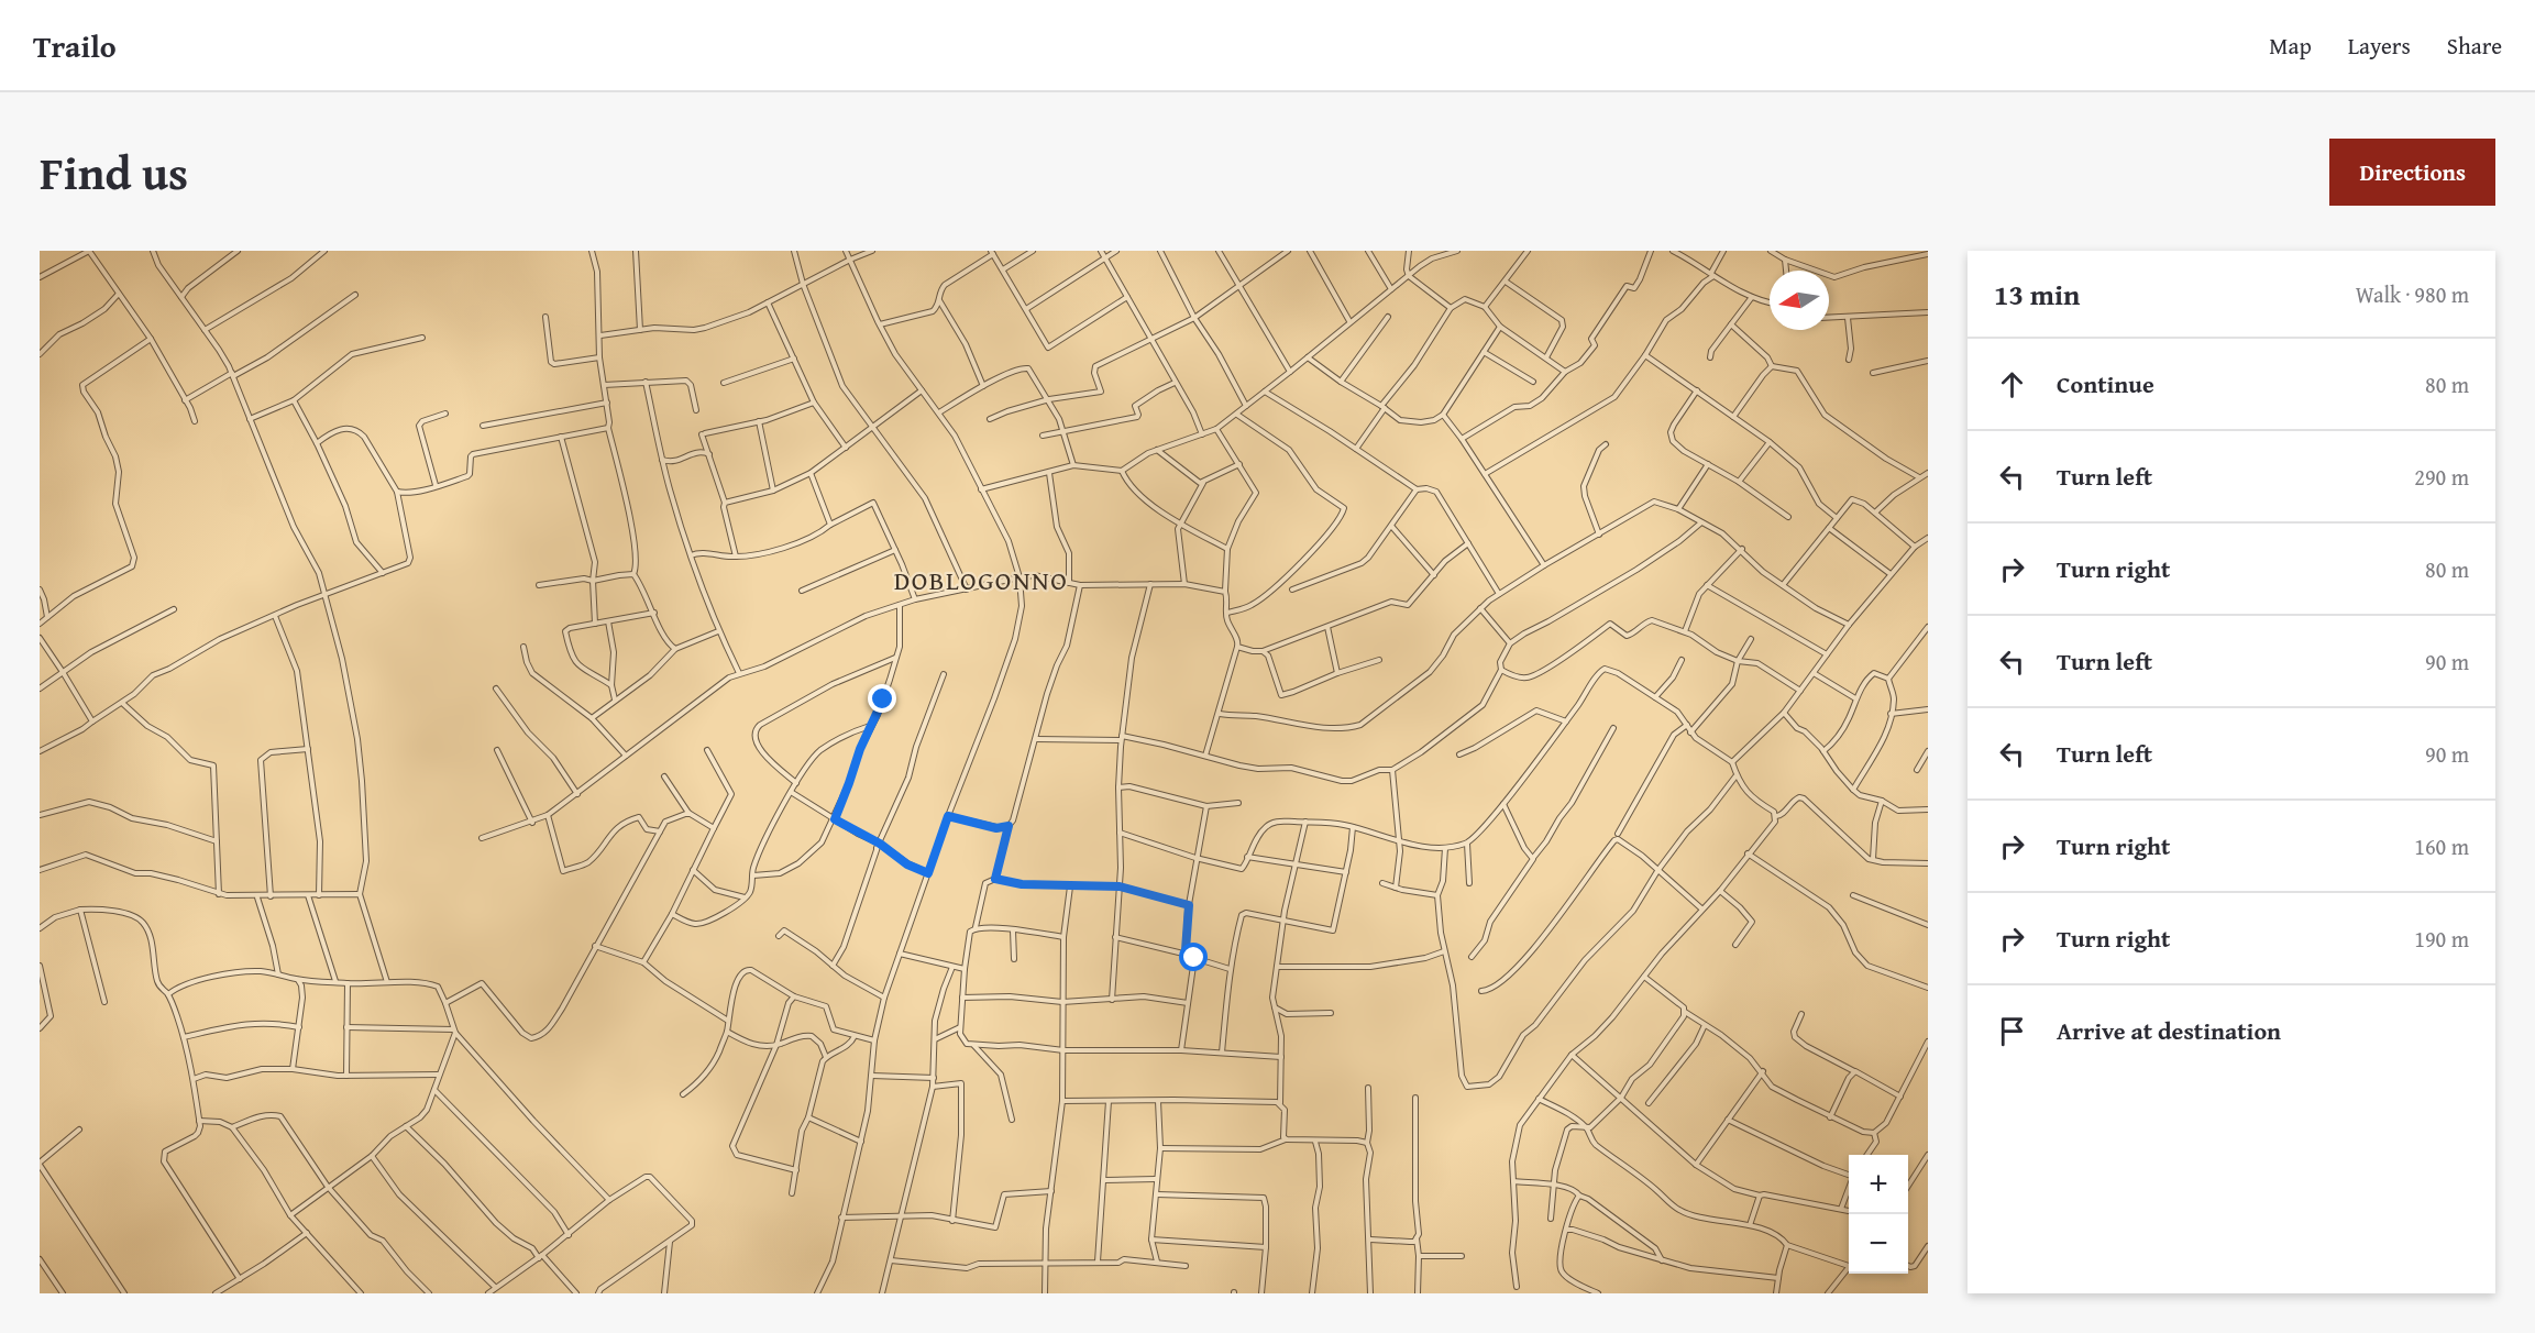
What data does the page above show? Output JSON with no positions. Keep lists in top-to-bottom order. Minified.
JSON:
{"districts":["DOBLOGONNO"],"north":"left","page":{"header":"Trailo","nav":["Map","Layers","Share"],"title":"Find us","buttons":"Directions","heading":["13 min","Walk · 980 m"],"list":[["Continue","80 m"],["Turn left","290 m"],["Turn right","80 m"],["Turn left","90 m"],["Turn left","90 m"],["Turn right","160 m"],["Turn right","190 m"],"Arrive at destination"],"map_buttons":["+","−"]}}
